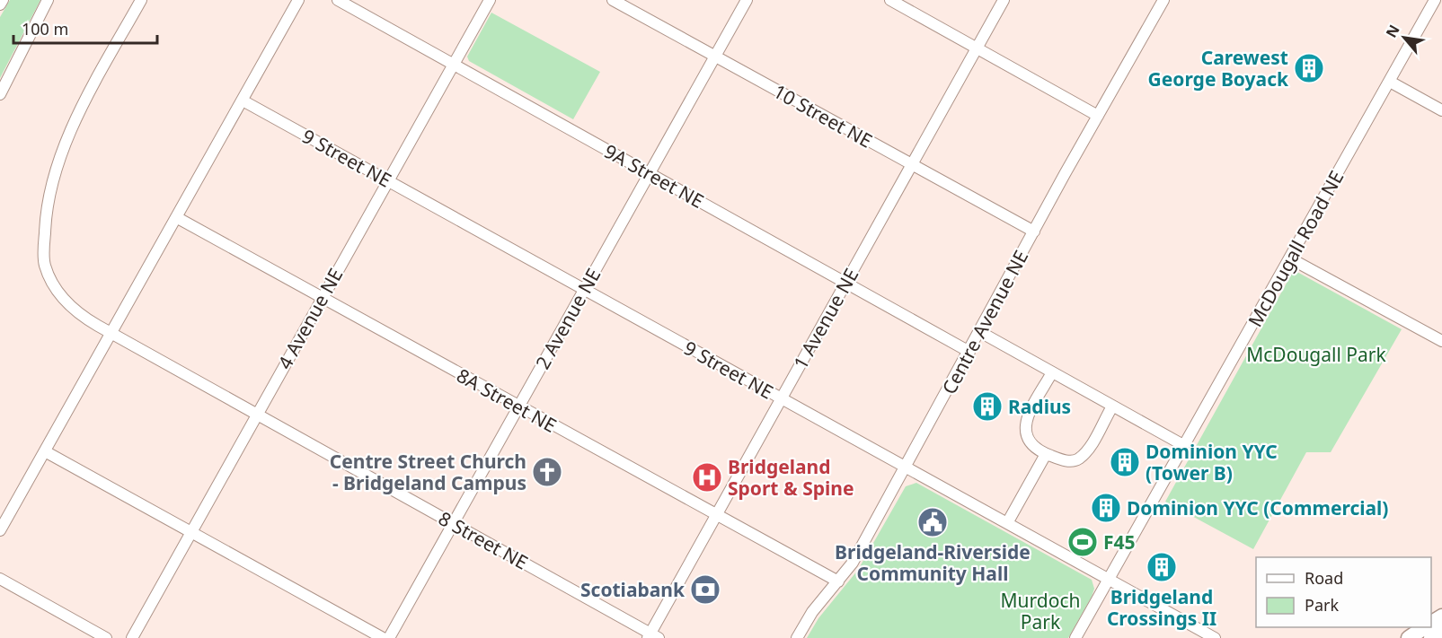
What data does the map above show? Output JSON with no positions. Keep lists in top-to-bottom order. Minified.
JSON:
{"streets":{"street":["10 Street NE","9 Street NE","9A Street NE","McDougall Road NE","4 Avenue NE","2 Avenue NE","1 Avenue NE","Centre Avenue NE","8A Street NE","8 Street NE"]},"crossings":[["10 Street NE","2 Avenue NE"],["10 Street NE","1 Avenue NE"],["10 Street NE","Centre Avenue NE"],["9 Street NE","McDougall Road NE"],["9 Street NE","4 Avenue NE"],["9 Street NE","2 Avenue NE"],["9 Street NE","1 Avenue NE"],["9 Street NE","Centre Avenue NE"],["9A Street NE","4 Avenue NE"],["9A Street NE","2 Avenue NE"],["9A Street NE","1 Avenue NE"],["9A Street NE","Centre Avenue NE"],["4 Avenue NE","8A Street NE"],["4 Avenue NE","8 Street NE"],["2 Avenue NE","8A Street NE"],["2 Avenue NE","8 Street NE"],["1 Avenue NE","8A Street NE"],["1 Avenue NE","8 Street NE"],["Centre Avenue NE","8A Street NE"]],"parks":["McDougall Park","Murdoch Park"],"places":{"building":["Carewest George Boyack","Radius","Dominion YYC (Tower B)","Dominion YYC (Commercial)","Bridgeland Crossings II"],"church":["Centre Street Church - Bridgeland Campus"],"hospital":["Bridgeland Sport & Spine"],"public building":["Bridgeland-Riverside Community Hall"],"sports":["F45"],"bank":["Scotiabank"]},"legend":["Road","Park"],"scale_bar":"100 m","north":"top left"}
